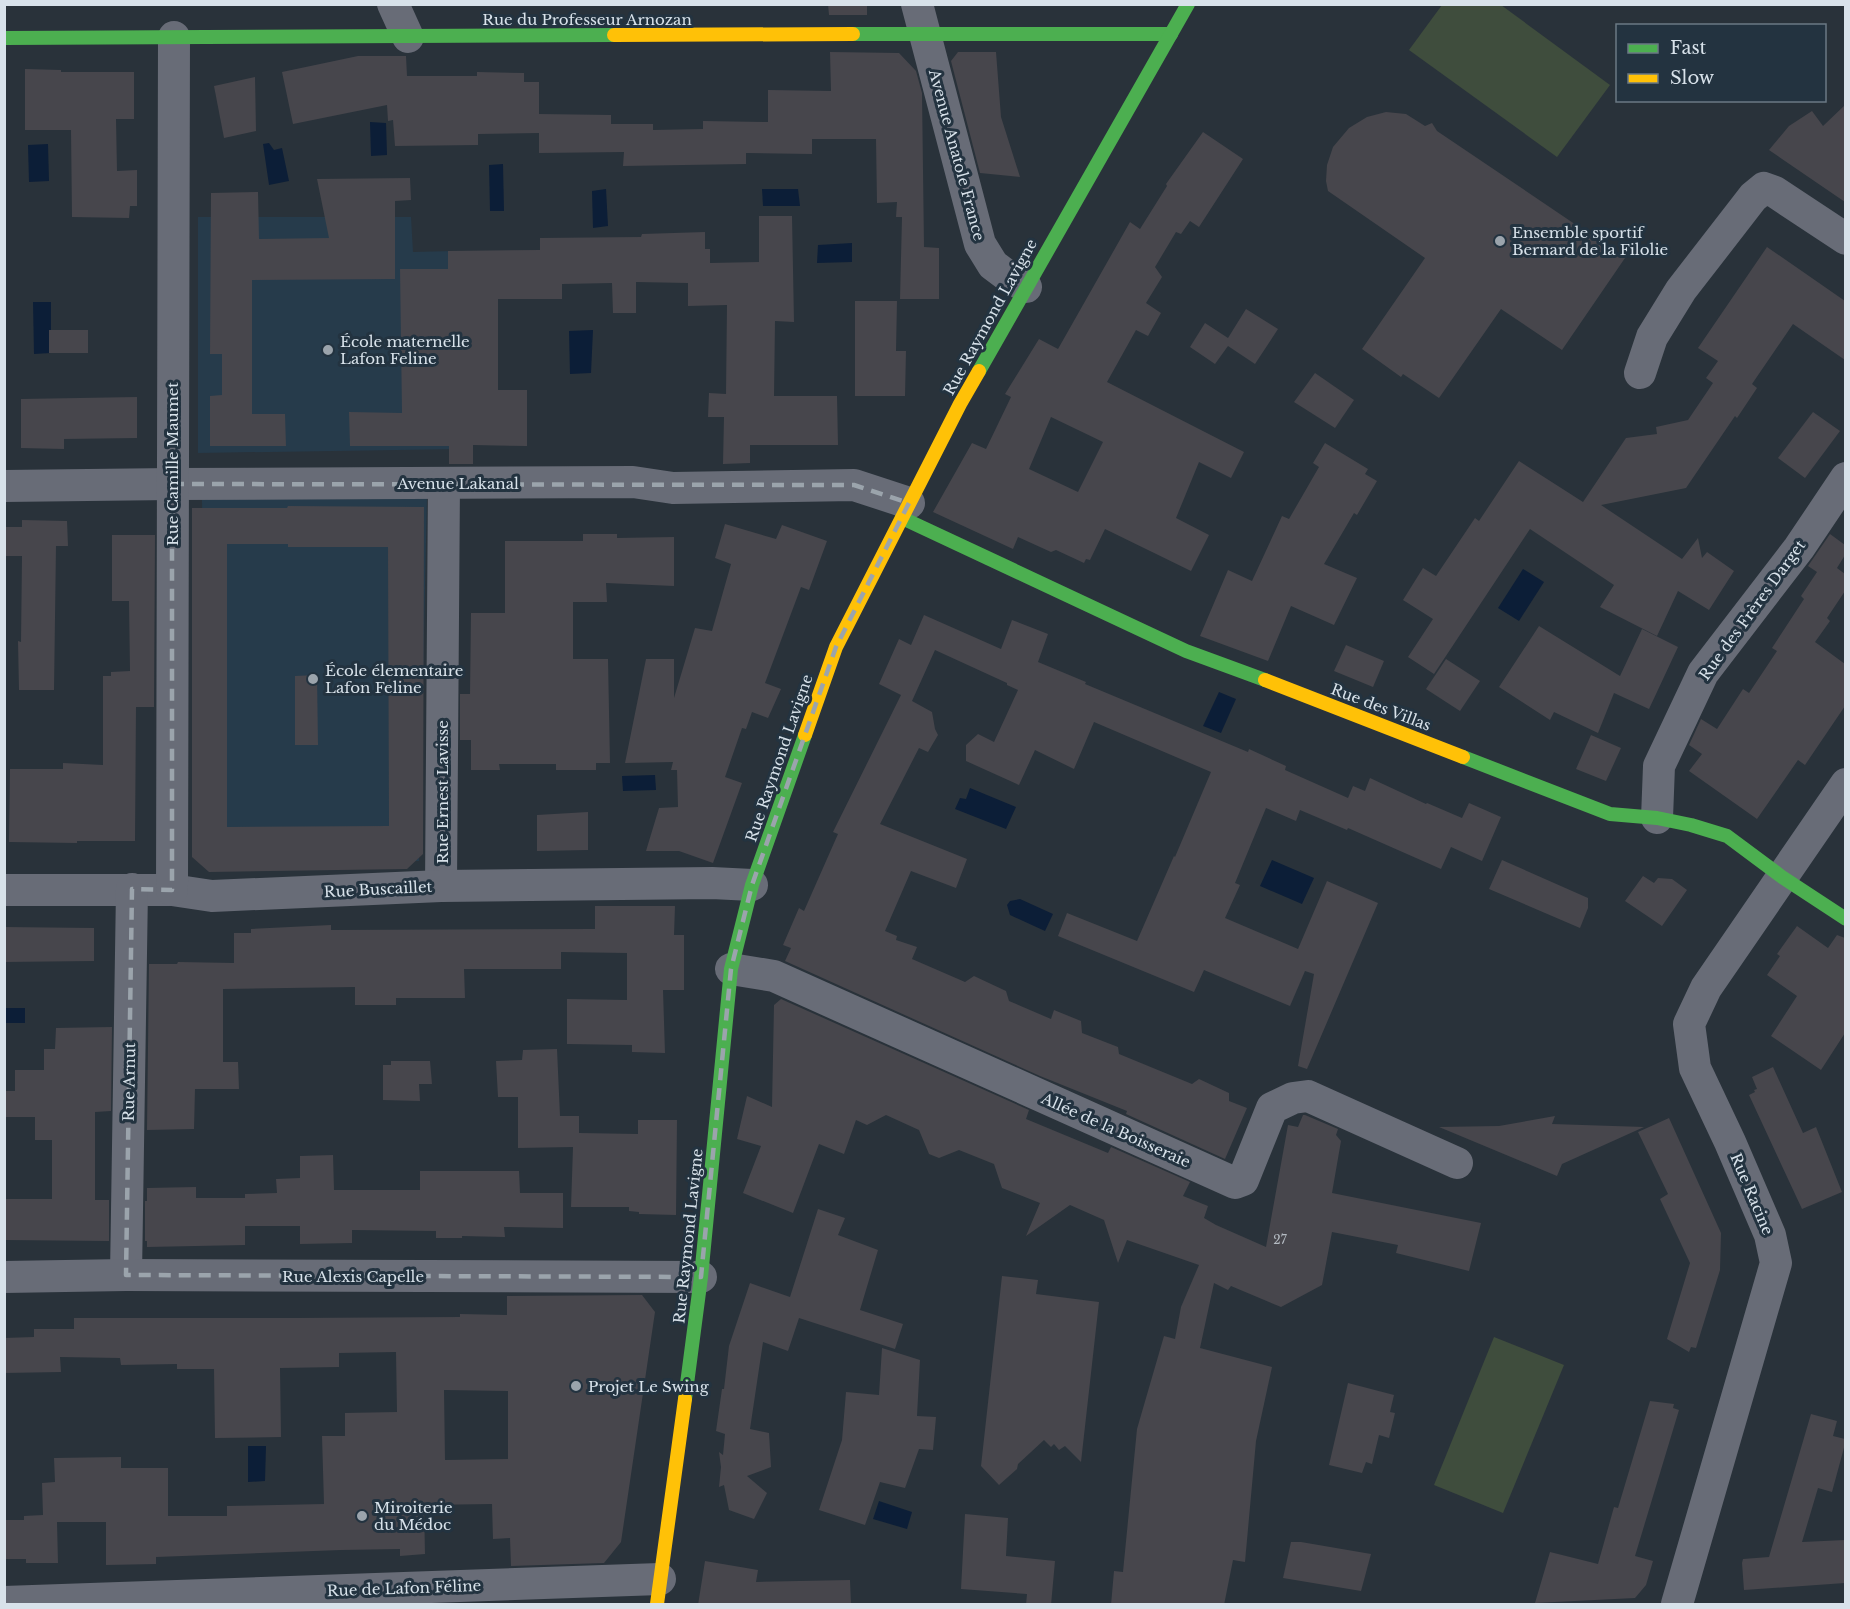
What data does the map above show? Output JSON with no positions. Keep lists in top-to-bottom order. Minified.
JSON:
{"streets":{"street":["Rue du Professeur Arnozan","Avenue Anatole France","Rue Raymond Lavigne","Rue Camille Maumet","Avenue Lakanal","Rue des Frères Darget","Rue des Villas","Rue Ernest Lavisse","Rue Buscaillet","Rue Arnut","Allée de la Boisseraie","Rue Racine","Rue Alexis Capelle","Rue de Lafon Féline"]},"crossings":[["Rue du Professeur Arnozan","Avenue Anatole France"],["Rue du Professeur Arnozan","Rue Raymond Lavigne"],["Rue du Professeur Arnozan","Rue Camille Maumet"],["Avenue Anatole France","Rue Raymond Lavigne"],["Rue Raymond Lavigne","Avenue Lakanal"],["Rue Raymond Lavigne","Rue des Villas"],["Rue Raymond Lavigne","Rue Buscaillet"],["Rue Raymond Lavigne","Allée de la Boisseraie"],["Rue Raymond Lavigne","Rue Alexis Capelle"],["Rue Raymond Lavigne","Rue de Lafon Féline"],["Rue Camille Maumet","Avenue Lakanal"],["Rue Camille Maumet","Rue Buscaillet"],["Avenue Lakanal","Rue des Villas"],["Avenue Lakanal","Rue Ernest Lavisse"],["Rue des Frères Darget","Rue des Villas"],["Rue des Villas","Rue Racine"],["Rue Ernest Lavisse","Rue Buscaillet"],["Rue Buscaillet","Rue Arnut"],["Rue Arnut","Rue Alexis Capelle"]],"places":["Ensemble sportif Bernard de la Filolie","École maternelle Lafon Feline","École élementaire Lafon Feline","Projet Le Swing","Miroiterie du Médoc"],"house_numbers":["27"],"legend":["Fast","Slow"]}
